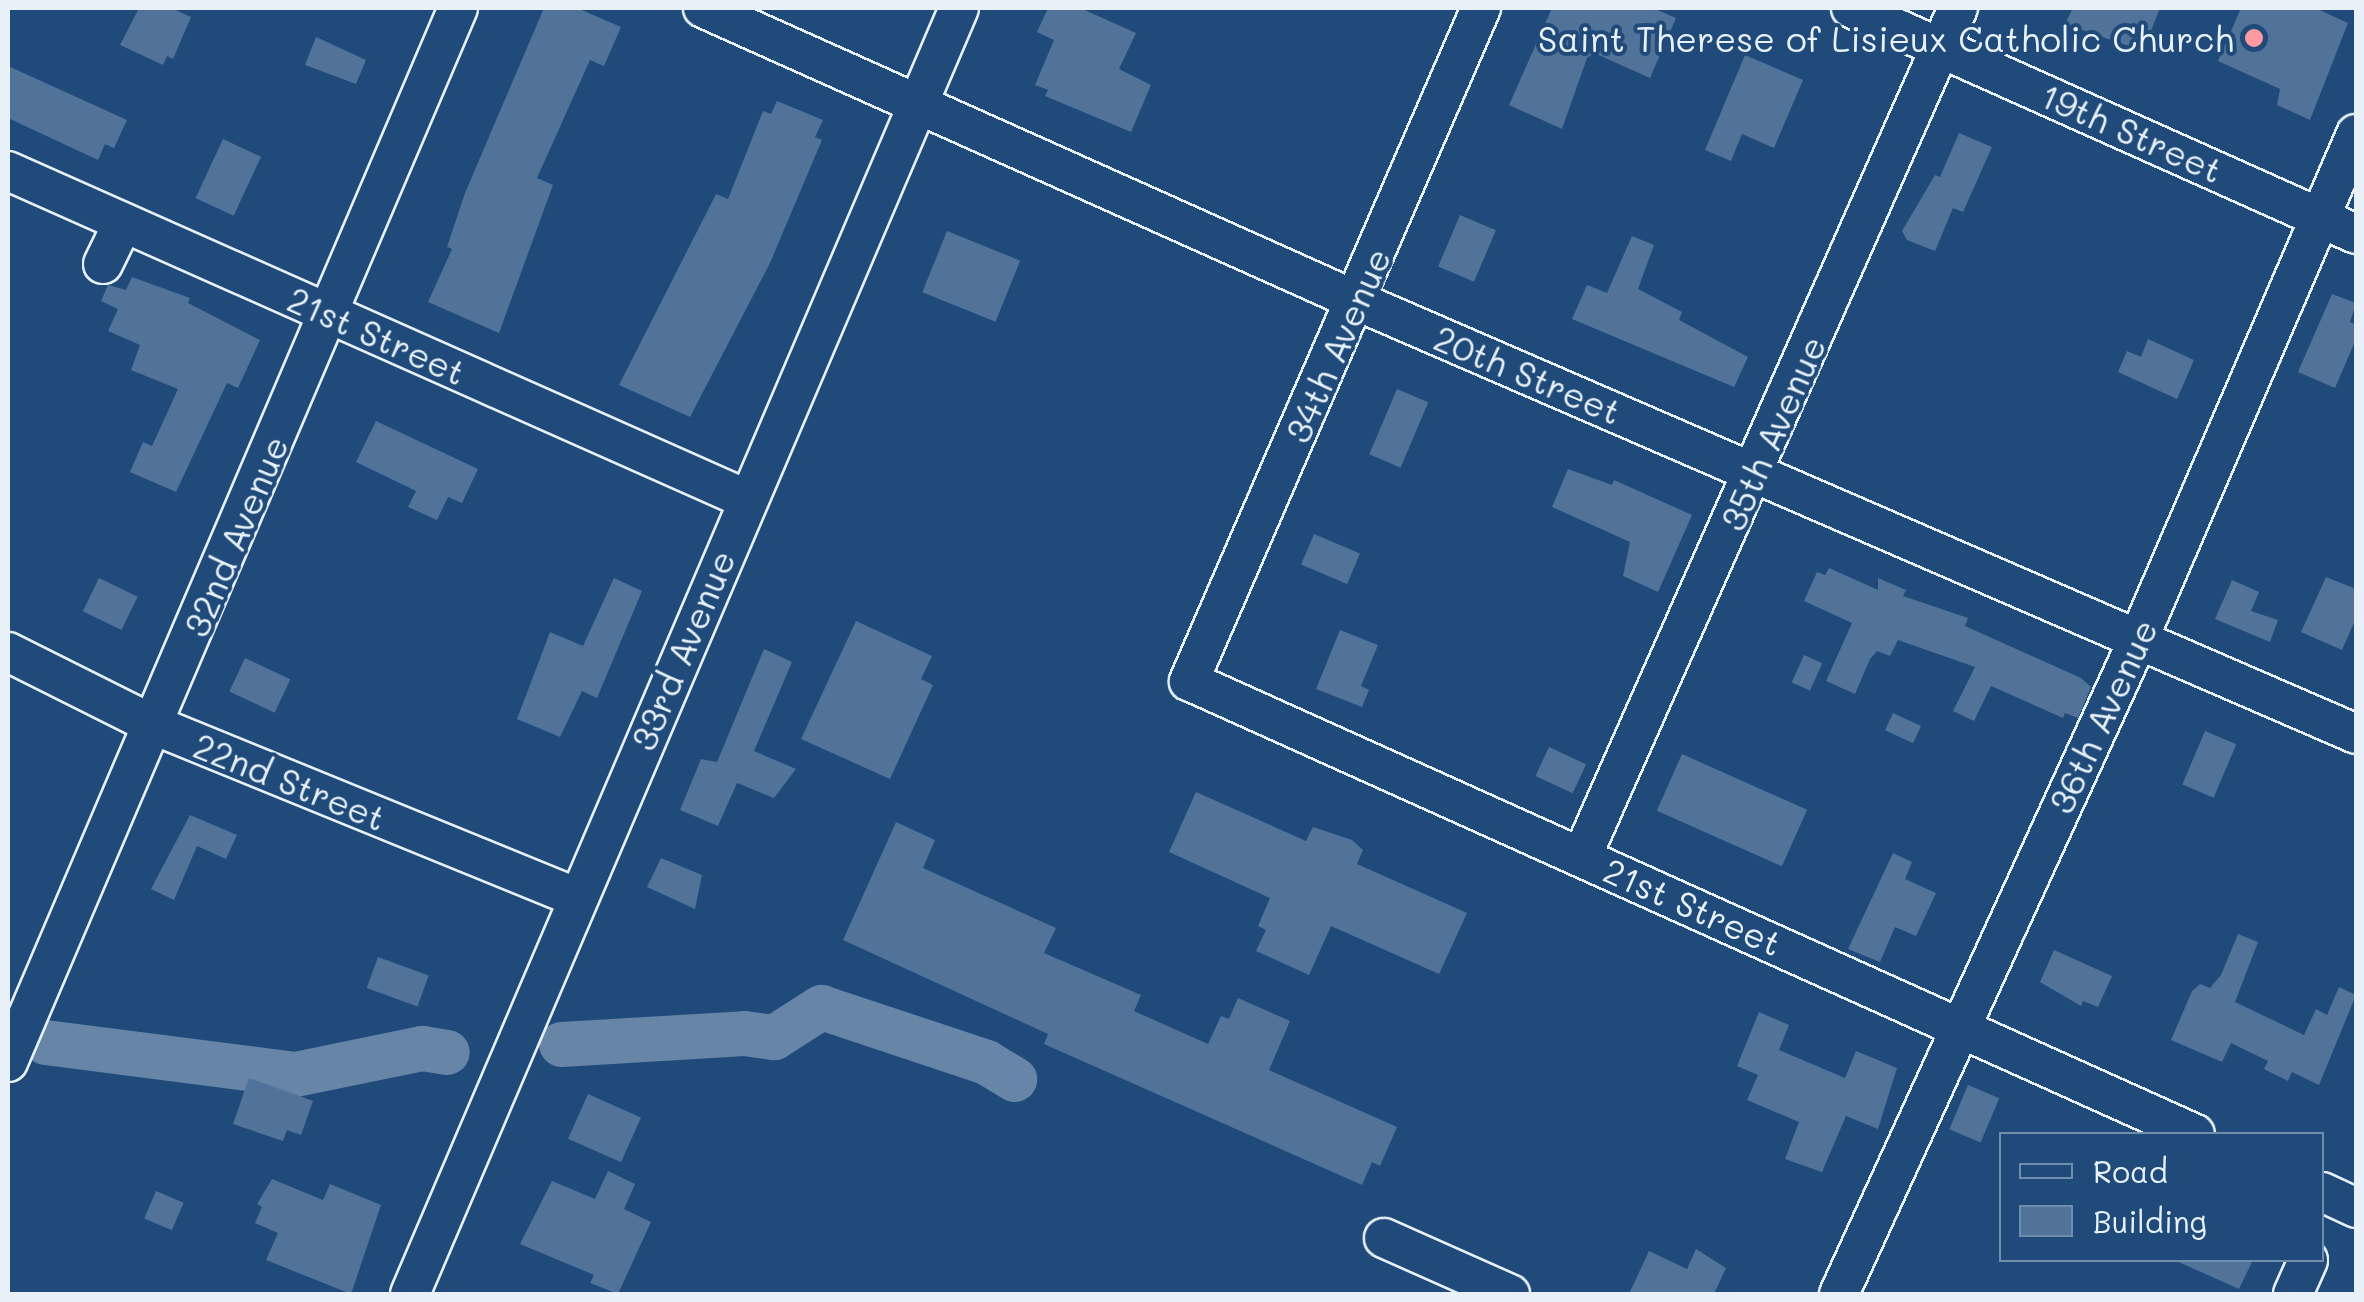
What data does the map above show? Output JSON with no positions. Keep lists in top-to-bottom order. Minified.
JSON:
{"streets":{"street":["19th Street","21st Street","34th Avenue","20th Street","35th Avenue","32nd Avenue","33rd Avenue","36th Avenue","22nd Street"]},"crossings":[["19th Street","35th Avenue"],["19th Street","36th Avenue"],["21st Street","34th Avenue"],["21st Street","35th Avenue"],["21st Street","32nd Avenue"],["21st Street","33rd Avenue"],["21st Street","36th Avenue"],["34th Avenue","20th Street"],["20th Street","35th Avenue"],["20th Street","33rd Avenue"],["20th Street","36th Avenue"],["32nd Avenue","22nd Street"],["33rd Avenue","22nd Street"]],"places":["Saint Therese of Lisieux Catholic Church"],"legend":["Road","Building"]}
